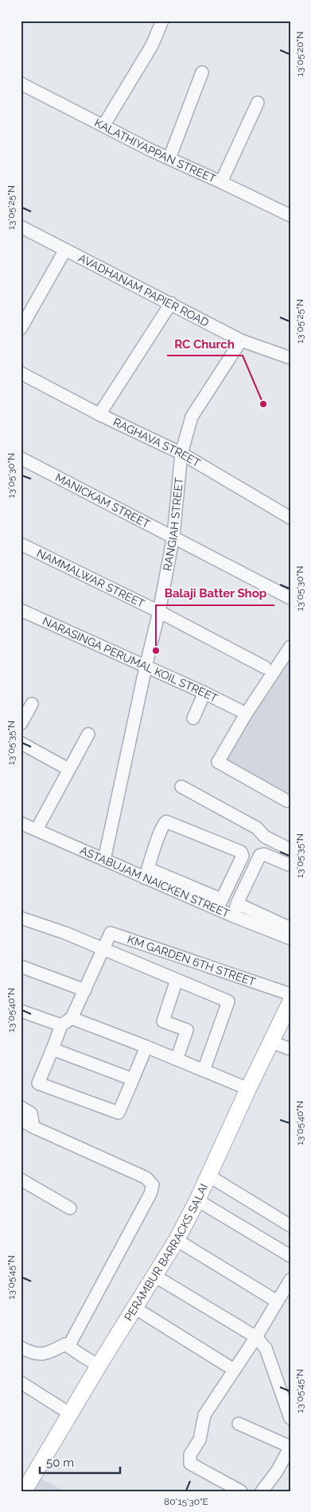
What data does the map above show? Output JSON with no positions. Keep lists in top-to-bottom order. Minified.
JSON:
{"streets":{"main road":["PERAMBUR BARRACKS SALAI"],"street":["KALATHIYAPPAN STREET","AVADHANAM PAPIER ROAD","RAGHAVA STREET","MANICKAM STREET","RANGIAH STREET","NAMMALWAR STREET","NARASINGA PERUMAL KOIL STREET","ASTABUJAM NAICKEN STREET","KM GARDEN 6TH STREET"]},"crossings":[["AVADHANAM PAPIER ROAD","RANGIAH STREET"],["RAGHAVA STREET","RANGIAH STREET"],["MANICKAM STREET","RANGIAH STREET"],["RANGIAH STREET","NAMMALWAR STREET"],["RANGIAH STREET","NARASINGA PERUMAL KOIL STREET"],["RANGIAH STREET","ASTABUJAM NAICKEN STREET"]],"places":["RC Church","Balaji Batter Shop"],"scale_bar":"50 m","coordinates":["13°05'20\"N","13°05'25\"N","13°05'30\"N","13°05'35\"N","13°05'40\"N","13°05'45\"N","80°15'30\"E"]}
